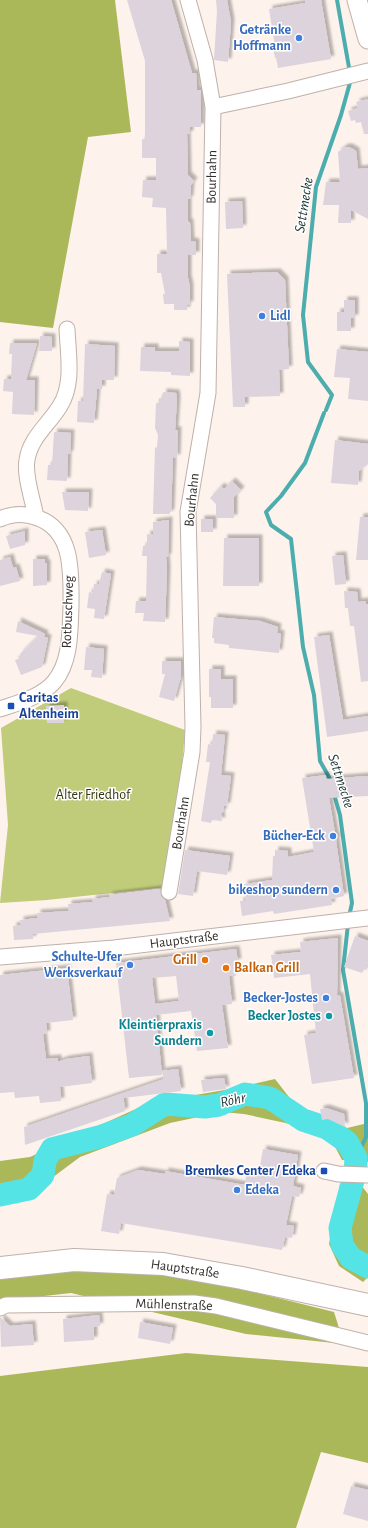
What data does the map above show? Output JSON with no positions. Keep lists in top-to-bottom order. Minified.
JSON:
{"streets":{"main road":["Hauptstraße"],"street":["Bourhahn","Rotbuschweg","Mühlenstraße"]},"water":["Settmecke","Röhr"],"parks":["Alter Friedhof"],"places":{"other":["Getränke Hoffmann","Lidl","Bücher-Eck","bikeshop sundern","Grill","Schulte-Ufer Werksverkauf","Balkan Grill","Becker-Jostes","Becker Jostes","Kleintierpraxis Sundern","Edeka"],"transit":["Caritas Altenheim","Bremkes Center / Edeka"]}}
